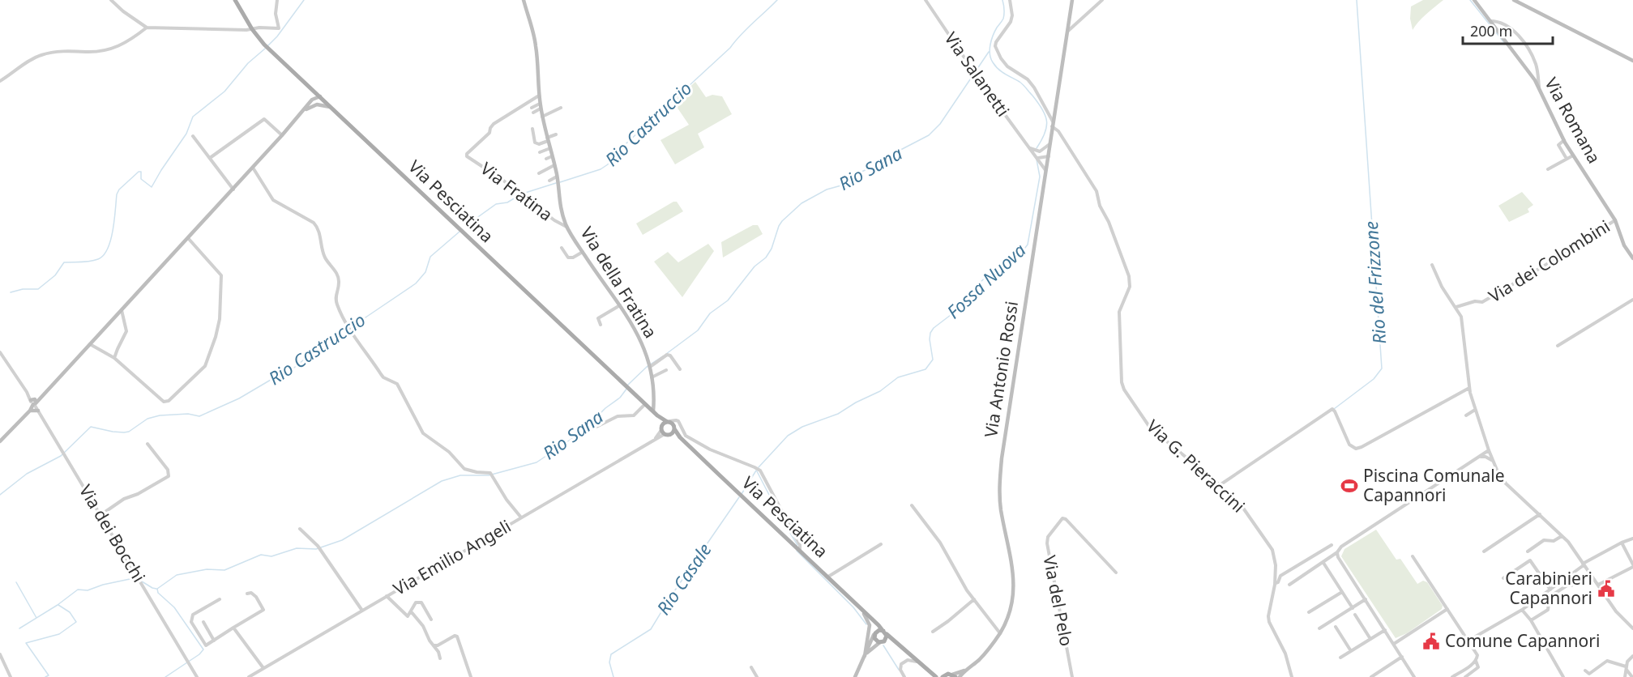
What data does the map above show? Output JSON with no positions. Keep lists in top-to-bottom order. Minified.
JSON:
{"streets":{"main road":["Via Pesciatina"],"street":["Via Salanetti","Via Romana","Via Fratina","Via dei Colombini","Via della Fratina","Via Antonio Rossi","Via G. Pieraccini","Via dei Bocchi","Via Emilio Angeli","Via del Pelo"]},"crossings":[["Via Salanetti","Via Antonio Rossi"],["Via Romana","Via dei Colombini"],["Via Fratina","Via della Fratina"],["Via Pesciatina","Via della Fratina"],["Via Pesciatina","Via Emilio Angeli"],["Via Antonio Rossi","Via G. Pieraccini"]],"water":["Rio Castruccio","Rio Sana","Fossa Nuova","Rio del Frizzone","Rio Casale"],"places":{"sports":["Piscina Comunale Capannori"],"public building":["Carabinieri Capannori","Comune Capannori"]},"scale_bar":"200 m"}
